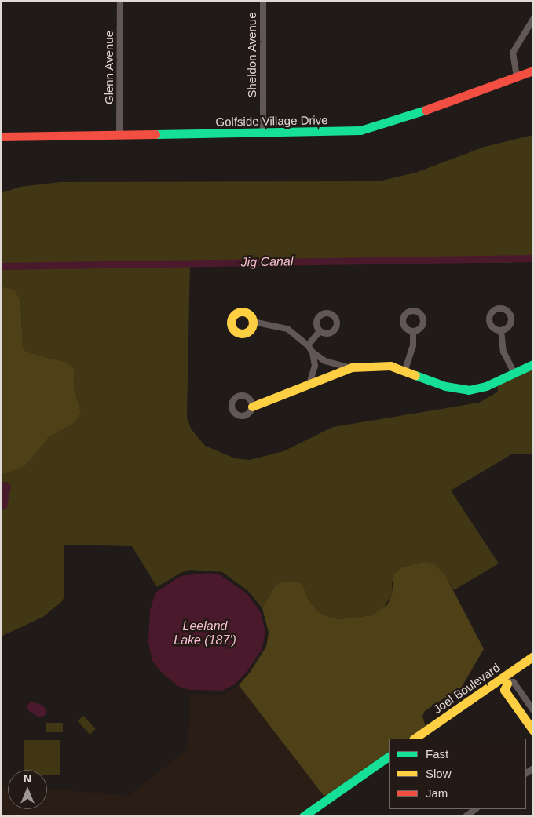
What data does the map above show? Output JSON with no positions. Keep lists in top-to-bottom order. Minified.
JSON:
{"streets":{"street":["Sheldon Avenue","Glenn Avenue","Golfside Village Drive","Joel Boulevard"]},"crossings":[["Sheldon Avenue","Golfside Village Drive"],["Glenn Avenue","Golfside Village Drive"]],"water":["Jig Canal","Leeland Lake (187')"],"legend":["Fast","Slow","Jam"],"north":"top"}
